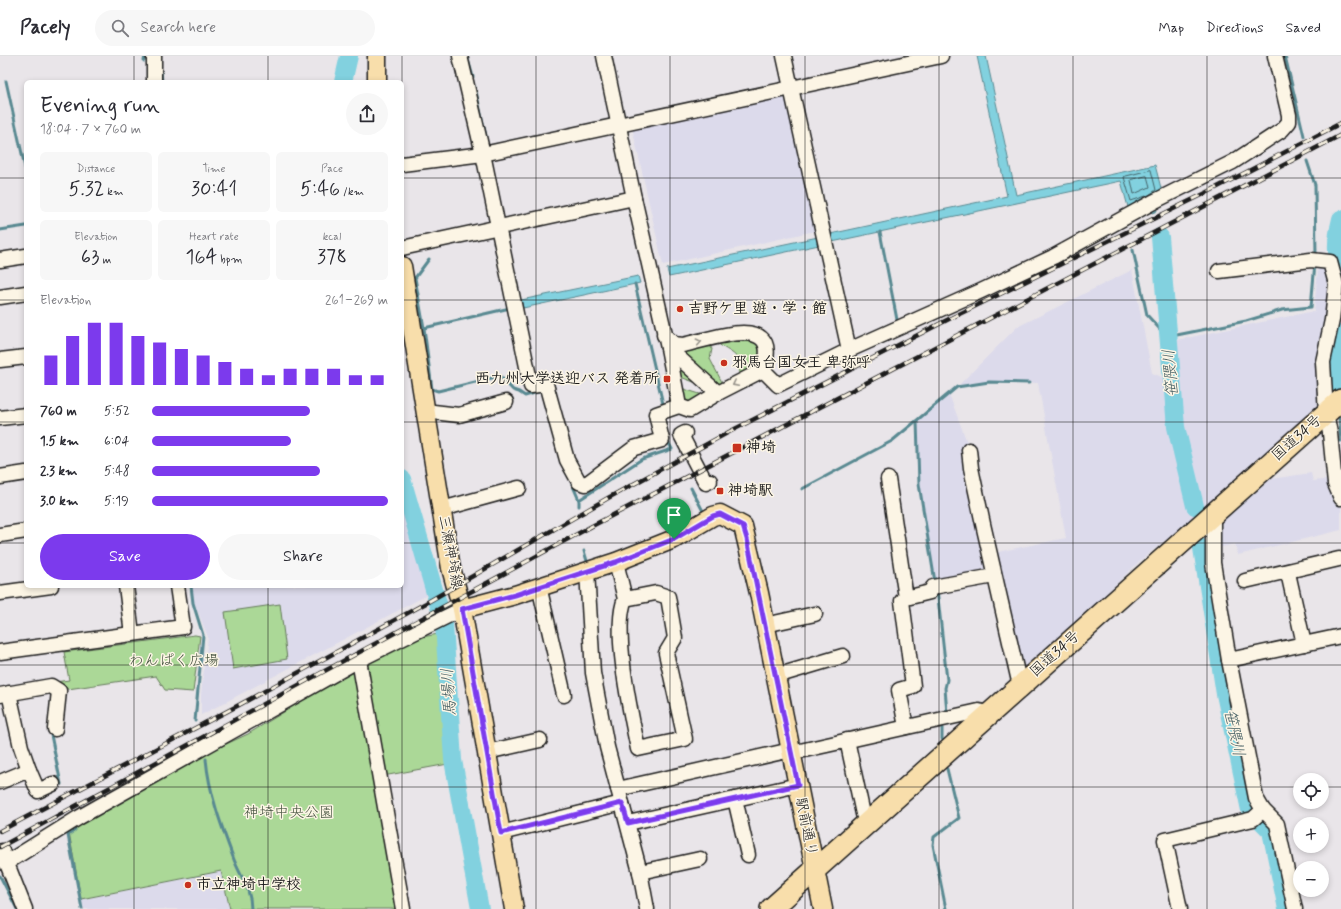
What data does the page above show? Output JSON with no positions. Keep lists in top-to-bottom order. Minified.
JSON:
{"streets":{"highway":["国道34号"],"main road":["三瀬神埼線","駅前通り"]},"crossings":[["国道34号","駅前通り"]],"water":["笹隈川","馬場川"],"parks":["わんぱく広場","神埼中央公園"],"places":{"other":["吉野ケ里 遊・学・館","邪馬台国女王 卑弥呼","市立神埼中学校"],"transit":["西九州大学送迎バス 発着所","神埼","神埼駅"]},"page":{"header":"Pacely","search":"Search here","nav":["Map","Directions","Saved"],"heading":["Evening run","18:04 · 7 × 760 m"],"stats":[["Distance","5.32 km"],["Time","30:41"],["Pace","5:46 /km"],["Elevation","63 m"],["Heart rate","164 bpm"],["kcal","378"]],"chart":["Elevation","261–269 m"],"list":[{"name":"760 m","note":"5:52"},{"name":"1.5 km","note":"6:04"},{"name":"2.3 km","note":"5:48"},{"name":"3.0 km","note":"5:19"}],"buttons":["Save","Share"],"map_buttons":["+","−"]}}
